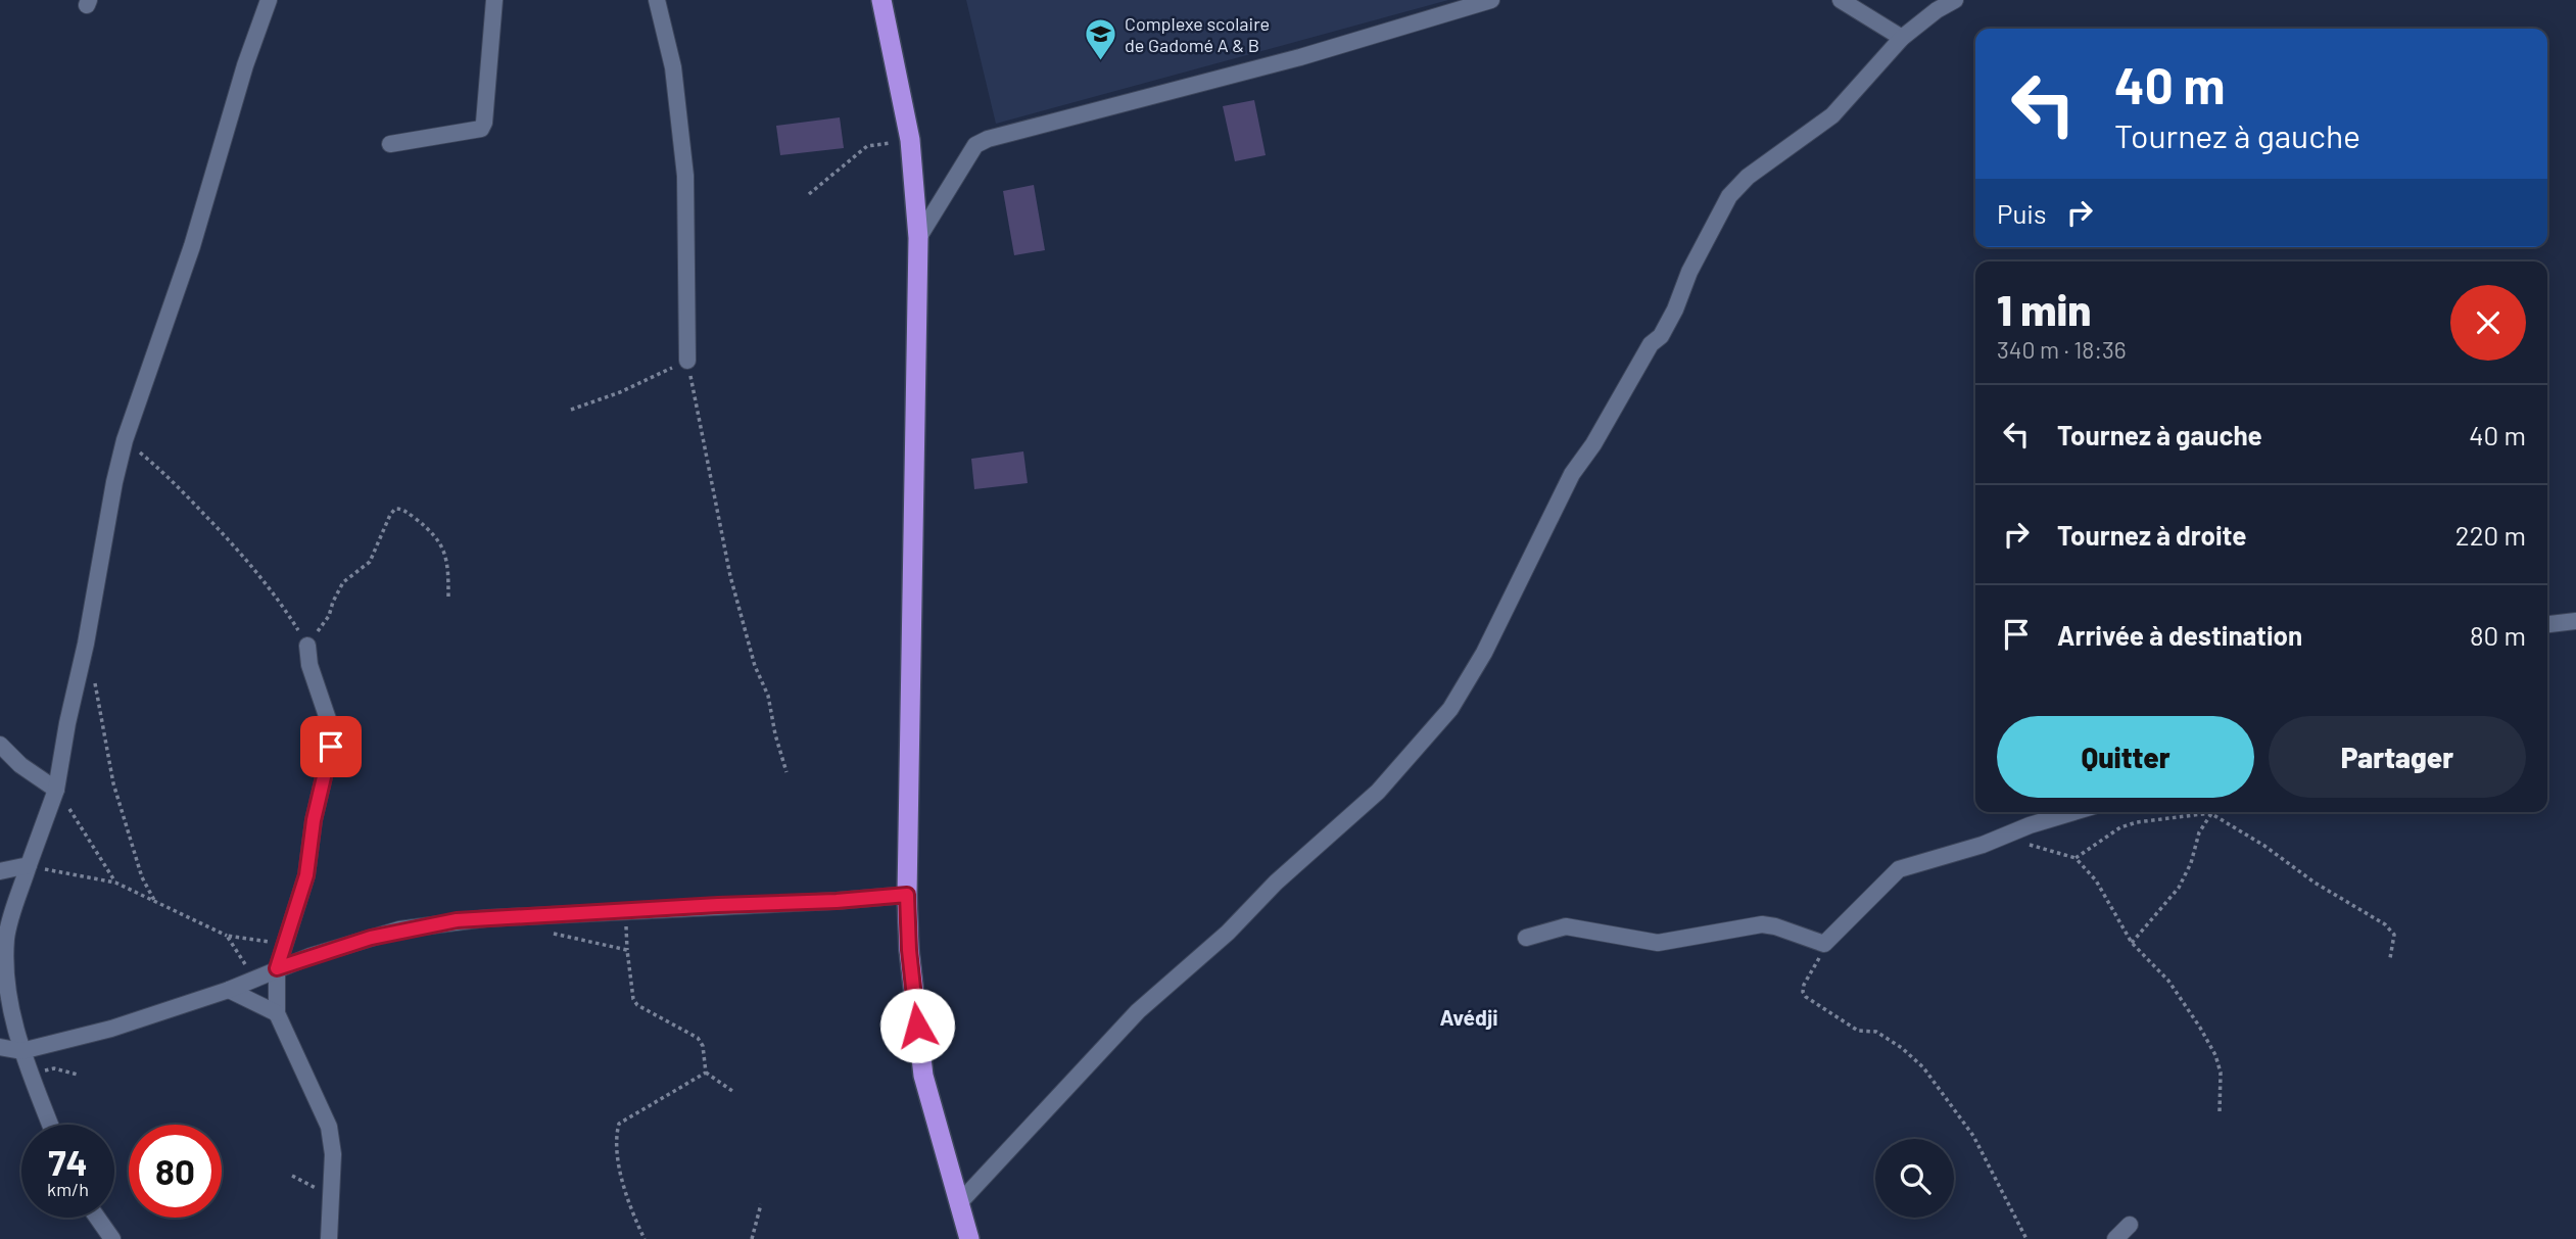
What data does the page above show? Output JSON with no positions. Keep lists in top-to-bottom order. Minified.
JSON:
{"districts":["Avédji"],"places":{"school or university":["Complexe scolaire de Gadomé A & B"]},"page":{"turn":["40 m","Tournez à gauche"],"then":"Puis","heading":["1 min","340 m · 18:36"],"list":[{"name":"Tournez à gauche","value":"40 m"},{"name":"Tournez à droite","value":"220 m"},{"name":"Arrivée à destination","value":"80 m"}],"buttons":["Quitter","Partager"],"speed":"74 km/h","limit":"80"}}
